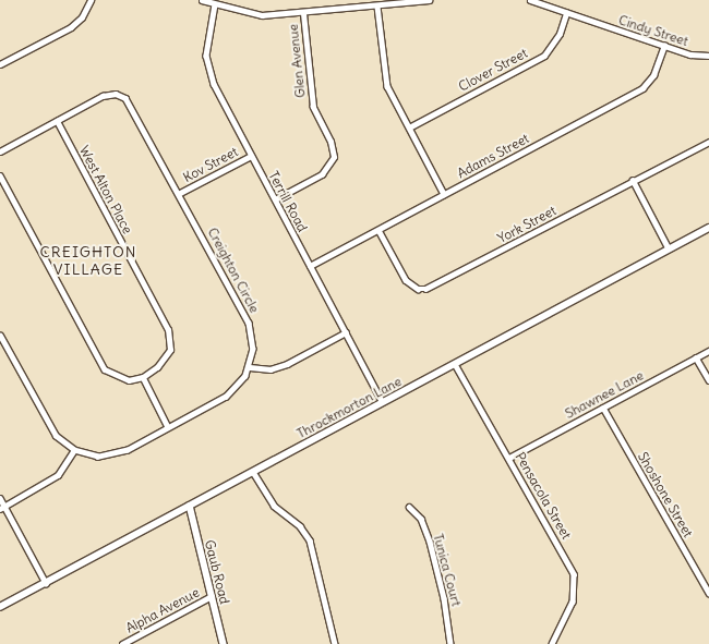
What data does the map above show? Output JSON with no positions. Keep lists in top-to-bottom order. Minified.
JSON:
{"streets":{"street":["Cindy Street","Glen Avenue","Clover Street","Adams Street","Kov Street","West Alton Place","Terrill Road","York Street","Creighton Circle","Shawnee Lane","Throckmorton Lane","Shoshone Street","Pensacola Street","Tunica Court","Gaub Road","Alpha Avenue"]},"crossings":[["Cindy Street","Clover Street"],["Cindy Street","Adams Street"],["Glen Avenue","Terrill Road"],["Adams Street","Terrill Road"],["Adams Street","York Street"],["Kov Street","Terrill Road"],["Kov Street","Creighton Circle"],["West Alton Place","Creighton Circle"],["Terrill Road","Throckmorton Lane"],["Shawnee Lane","Shoshone Street"],["Shawnee Lane","Pensacola Street"],["Throckmorton Lane","Pensacola Street"],["Throckmorton Lane","Gaub Road"],["Gaub Road","Alpha Avenue"]],"districts":["CREIGHTON VILLAGE"]}
